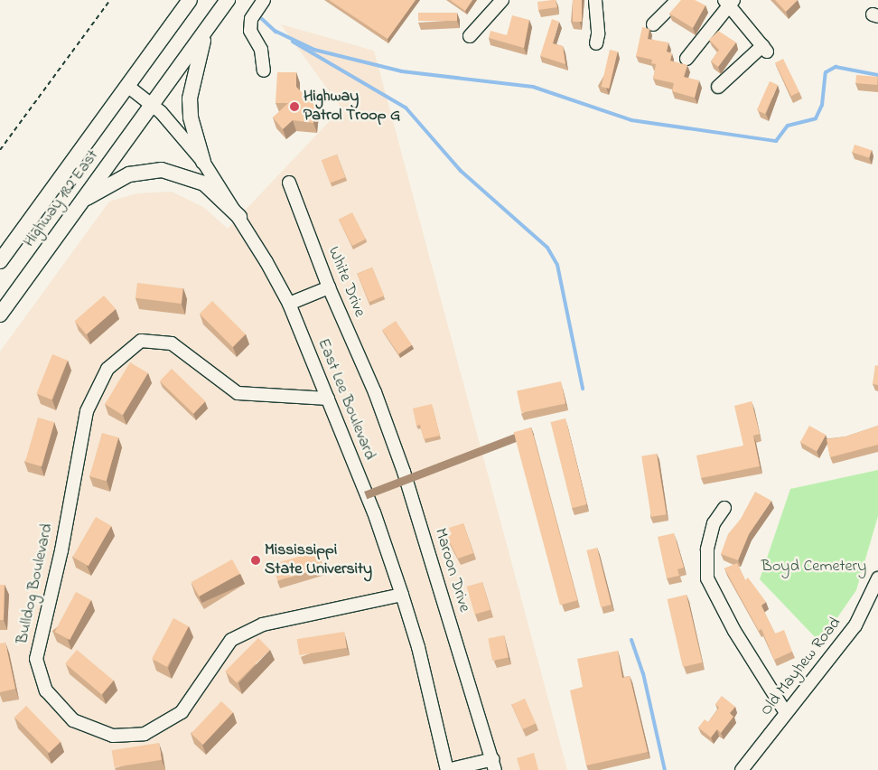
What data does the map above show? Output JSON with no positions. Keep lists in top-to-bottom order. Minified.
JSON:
{"streets":{"main road":["Highway 182 East"],"street":["White Drive","East Lee Boulevard","Maroon Drive","Bulldog Boulevard","Old Mayhew Road"]},"crossings":[["Highway 182 East","East Lee Boulevard"],["White Drive","Maroon Drive"],["East Lee Boulevard","Maroon Drive"],["East Lee Boulevard","Bulldog Boulevard"]],"parks":["Boyd Cemetery"],"places":["Highway Patrol Troop G","Mississippi State University"]}
